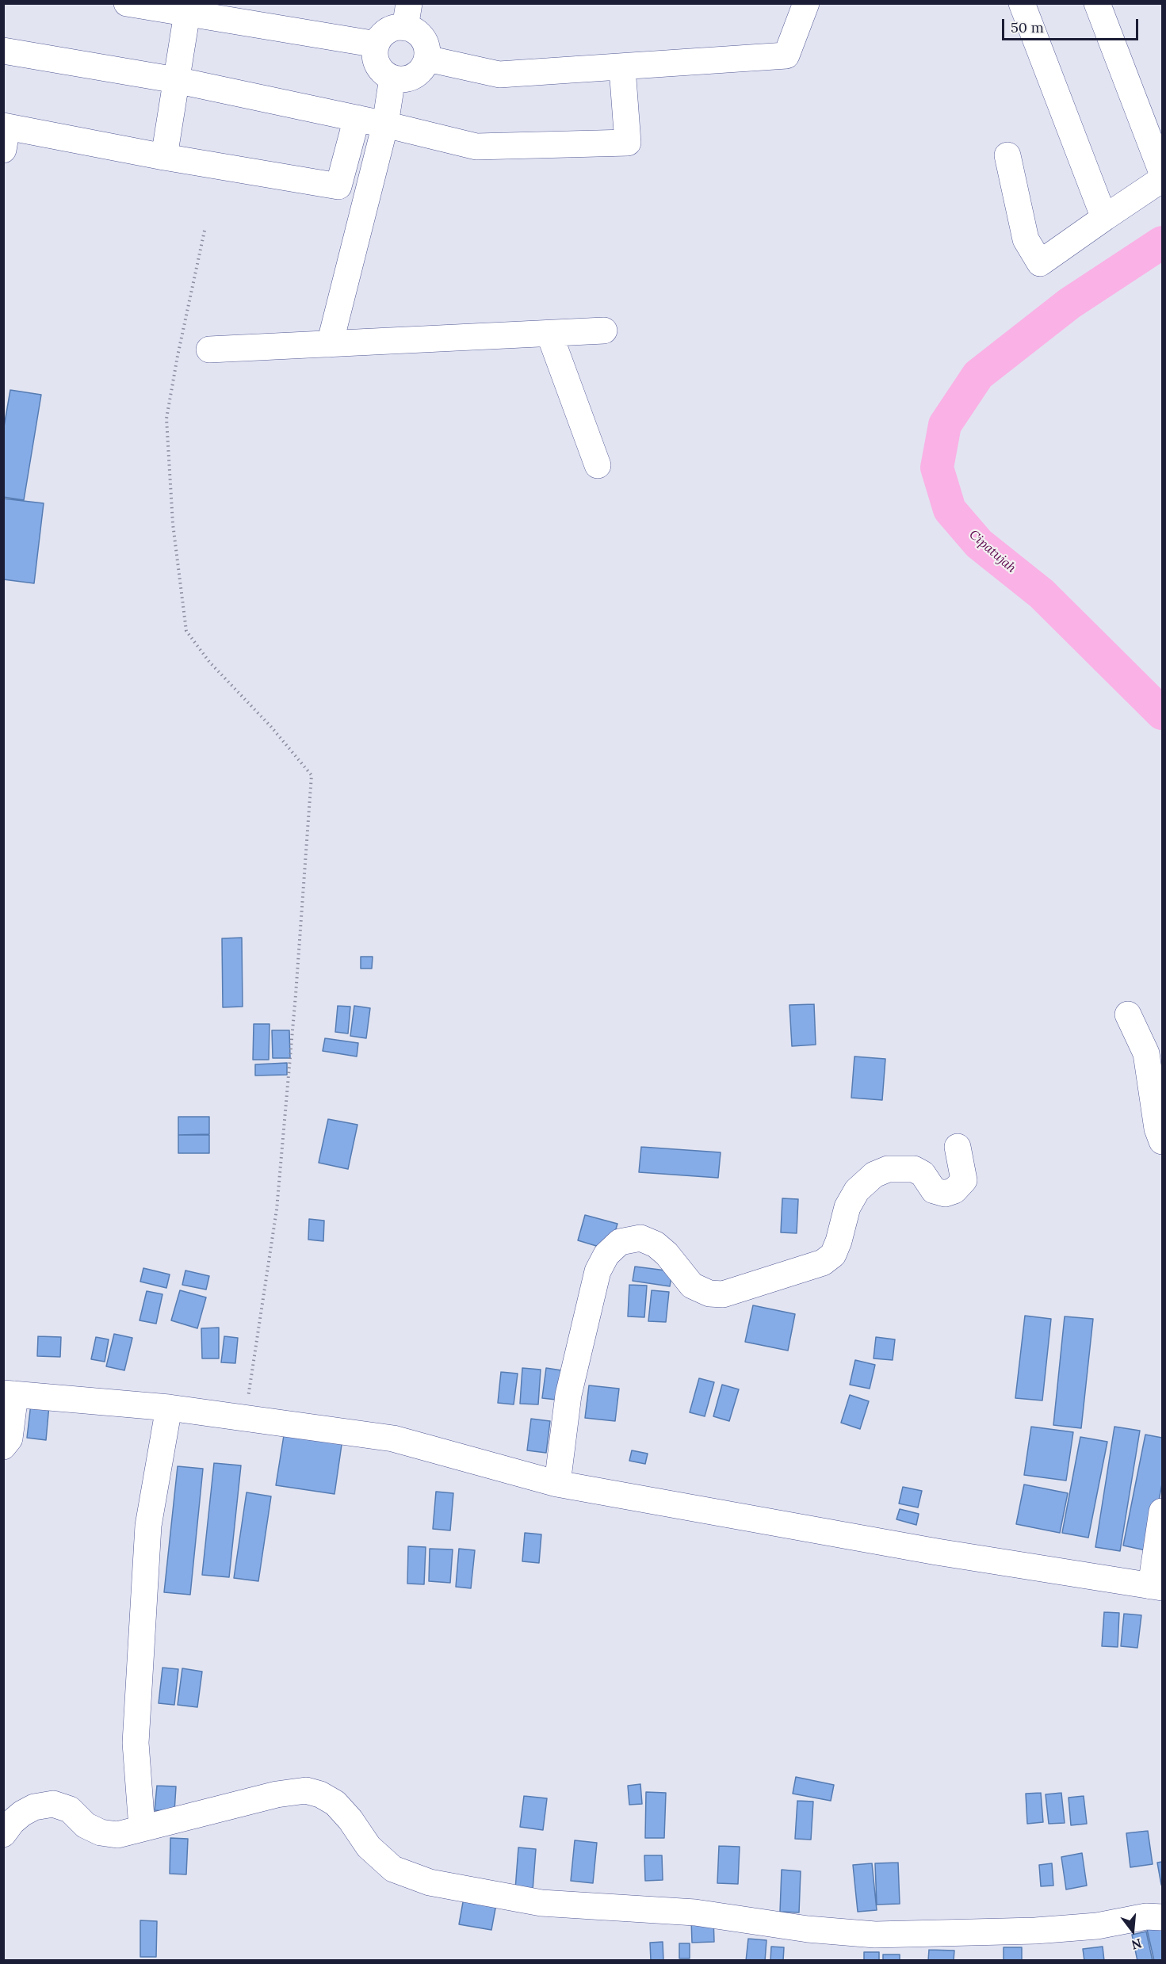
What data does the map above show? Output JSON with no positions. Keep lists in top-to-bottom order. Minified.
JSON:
{"water":["Cipatujah"],"scale_bar":"50 m","north":"bottom"}
